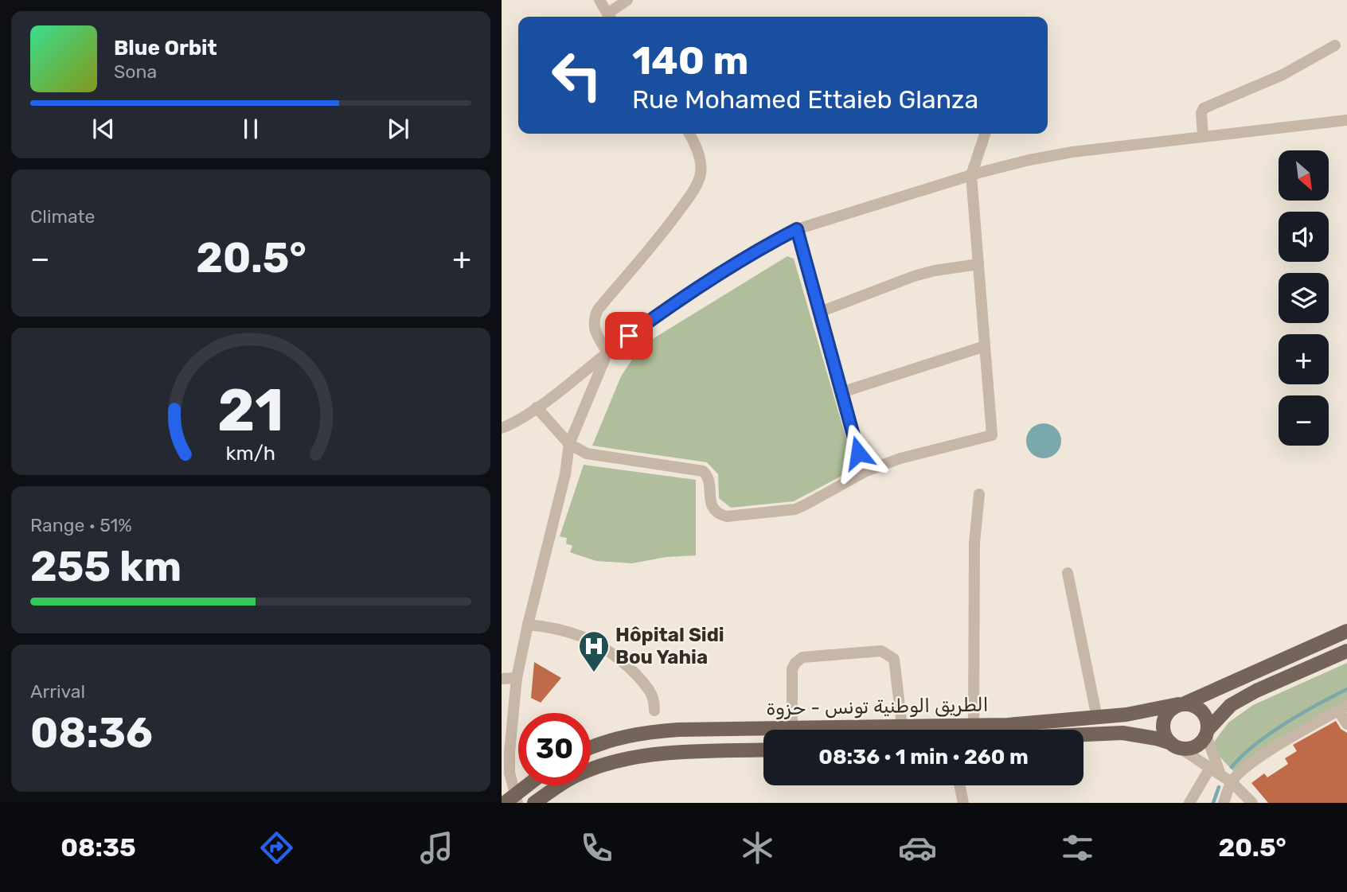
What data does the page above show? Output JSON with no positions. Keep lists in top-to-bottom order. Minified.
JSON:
{"streets":{"main road":["الطريق الوطنية تونس - حزوة"]},"places":{"hospital":["Hôpital Sidi Bou Yahia"]},"north":"bottom right","page":{"turn":["140 m","Rue Mohamed Ettaieb Glanza"],"song":["Blue Orbit","Sona"],"map_buttons":["+","−"],"tile":["Climate",["Range · 51%","255 km"],["Arrival","08:36"]],"heat":["−","20.5°","+"],"limit":"30","trip":"08:36 · 1 min · 260 m","tabs":["08:35","20.5°"],"gauge":["21","km/h"]}}
